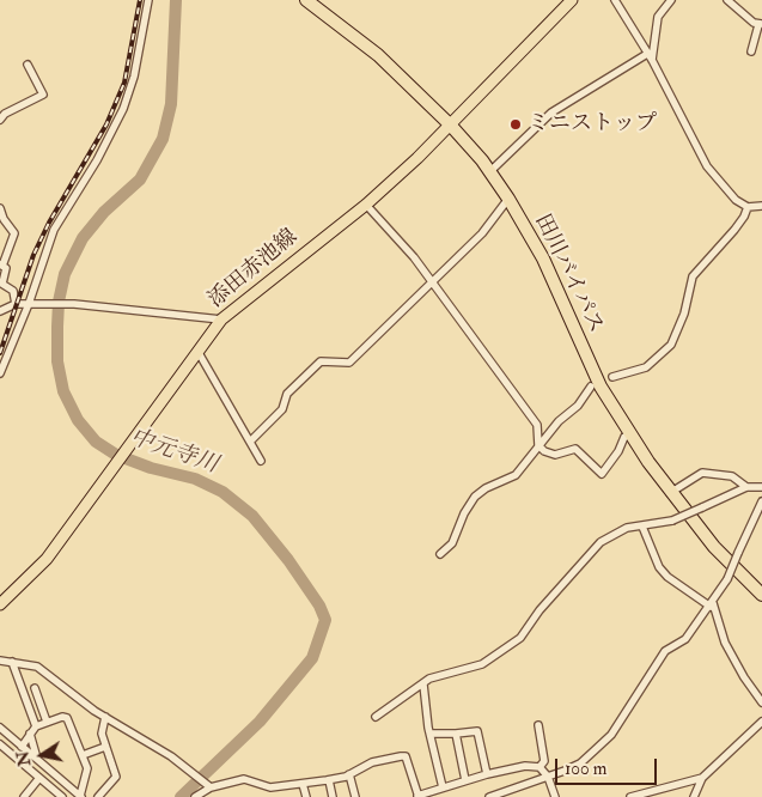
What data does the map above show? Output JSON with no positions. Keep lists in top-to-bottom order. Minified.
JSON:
{"streets":{"highway":["田川バイパス"],"main road":["添田赤池線"]},"crossings":[["添田赤池線","田川バイパス"]],"water":["中元寺川"],"places":["ミニストップ"],"scale_bar":"100 m","north":"left"}
